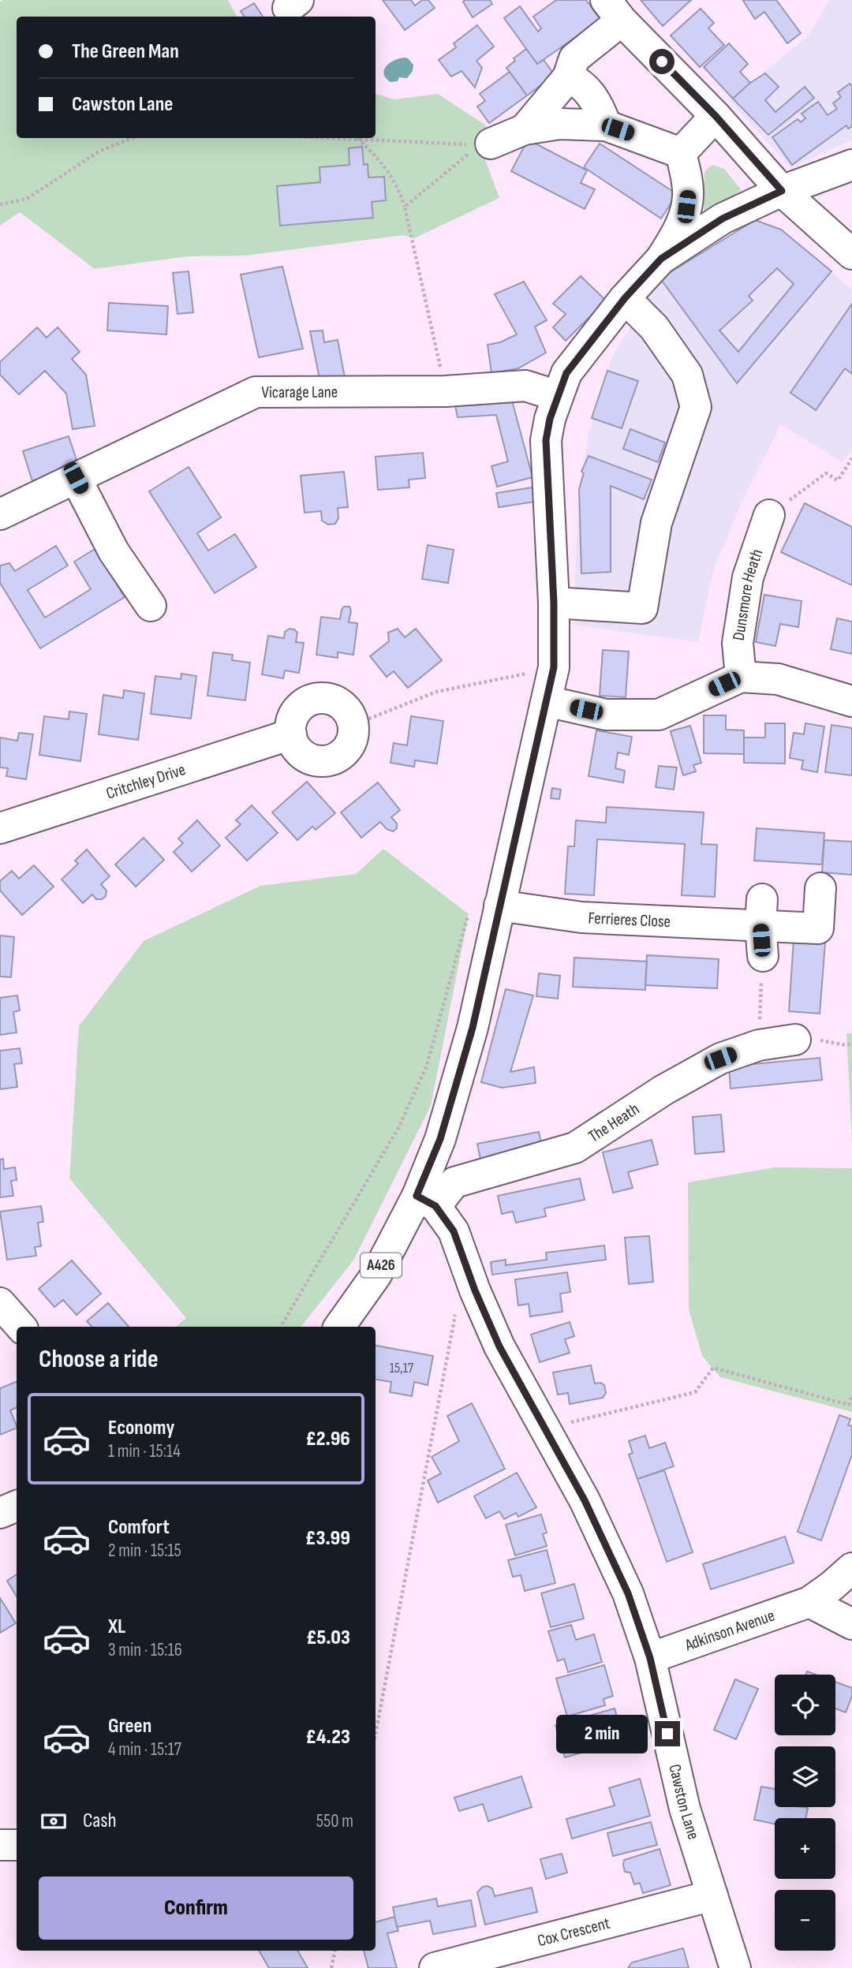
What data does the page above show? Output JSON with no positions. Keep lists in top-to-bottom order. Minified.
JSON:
{"streets":{"street":["Vicarage Lane","Dunsmore Heath","Critchley Drive","Ferrieres Close","The Heath","A426","Adkinson Avenue","Cawston Lane","Cox Crescent"]},"crossings":[["Vicarage Lane","A426"],["Ferrieres Close","A426"],["The Heath","A426"],["The Heath","Cawston Lane"],["A426","Cawston Lane"],["Adkinson Avenue","Cawston Lane"],["Cawston Lane","Cox Crescent"]],"house_numbers":["15,17"],"page":{"banner":["The Green Man","Cawston Lane"],"heading":"Choose a ride","list":[{"name":"Economy","note":"1 min · 15:14","value":"£2.96"},{"name":"Comfort","note":"2 min · 15:15","value":"£3.99"},{"name":"XL","note":"3 min · 15:16","value":"£5.03"},{"name":"Green","note":"4 min · 15:17","value":"£4.23"}],"map_buttons":["+","−"],"bubble":"2 min","pay":["Cash","550 m"],"buttons":"Confirm"}}
